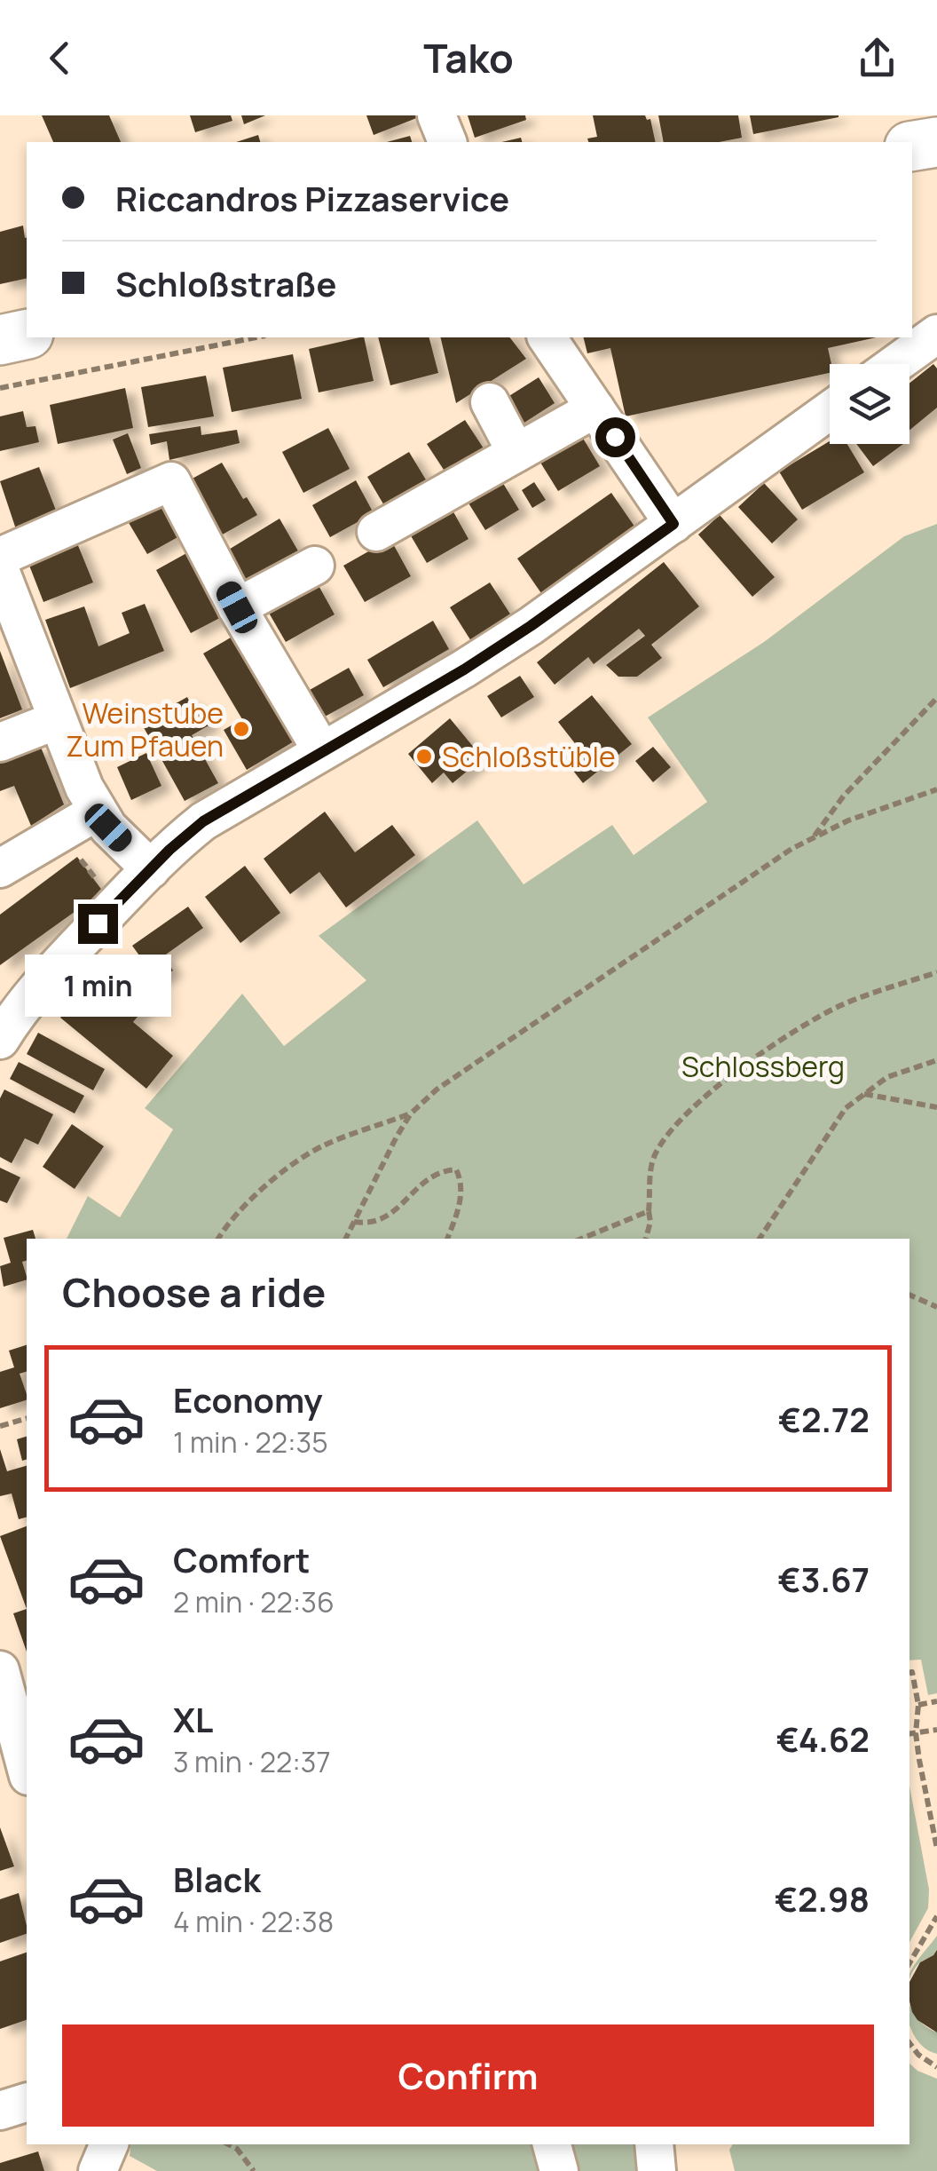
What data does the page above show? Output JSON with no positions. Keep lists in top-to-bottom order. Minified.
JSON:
{"parks":["Schlossberg"],"places":["Weinstube Zum Pfauen","Schloßstüble"],"page":{"header":"Tako","banner":["Riccandros Pizzaservice","Schloßstraße"],"bubble":"1 min","heading":"Choose a ride","list":[{"name":"Economy","note":"1 min · 22:35","value":"€2.72"},{"name":"Comfort","note":"2 min · 22:36","value":"€3.67"},{"name":"XL","note":"3 min · 22:37","value":"€4.62"},{"name":"Black","note":"4 min · 22:38","value":"€2.98"}],"buttons":"Confirm"}}
